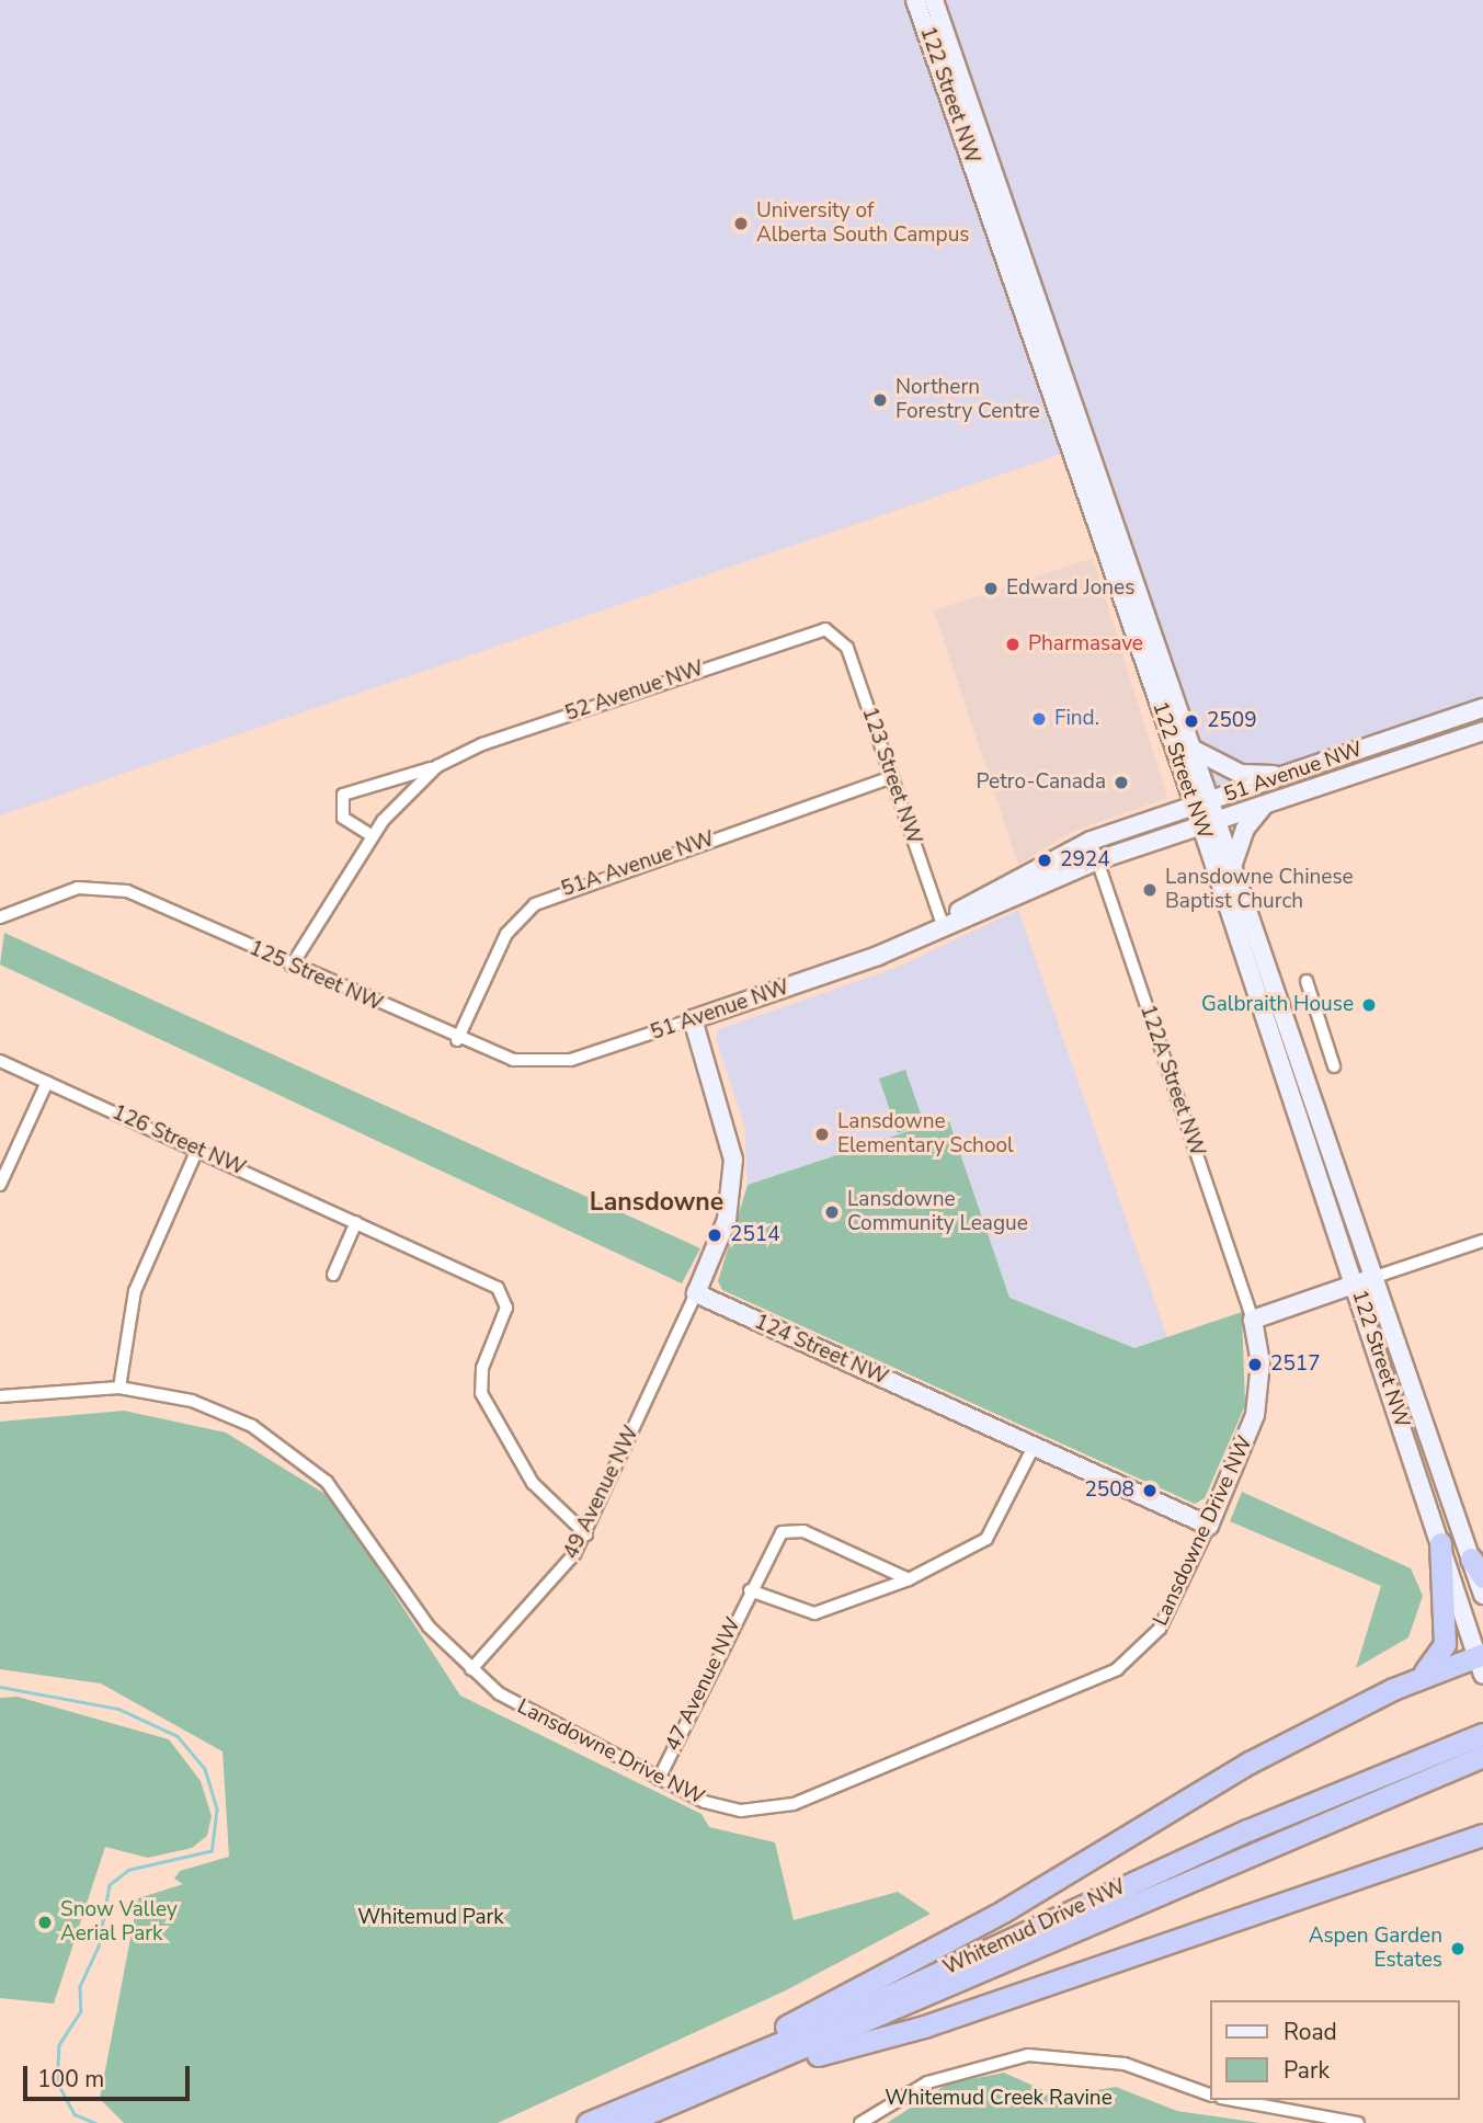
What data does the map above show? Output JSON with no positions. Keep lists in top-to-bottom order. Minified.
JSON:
{"streets":{"highway":["Whitemud Drive NW"],"main road":["122 Street NW","51 Avenue NW","124 Street NW","Lansdowne Drive NW"],"street":["52 Avenue NW","123 Street NW","51A Avenue NW","125 Street NW","122A Street NW","126 Street NW","49 Avenue NW","47 Avenue NW"]},"crossings":[["122 Street NW","51 Avenue NW"],["52 Avenue NW","123 Street NW"],["52 Avenue NW","125 Street NW"],["51 Avenue NW","123 Street NW"],["51 Avenue NW","125 Street NW"],["51 Avenue NW","122A Street NW"],["123 Street NW","51A Avenue NW"],["51A Avenue NW","125 Street NW"],["122A Street NW","Lansdowne Drive NW"],["126 Street NW","49 Avenue NW"],["124 Street NW","49 Avenue NW"],["124 Street NW","Lansdowne Drive NW"],["49 Avenue NW","Lansdowne Drive NW"],["Lansdowne Drive NW","47 Avenue NW"]],"districts":["Lansdowne"],"parks":["Whitemud Park","Whitemud Creek Ravine"],"places":["University of Alberta South Campus","Northern Forestry Centre","Edward Jones","Pharmasave","Find.","2509","Petro-Canada","2924","Lansdowne Chinese Baptist Church","Galbraith House","Lansdowne Elementary School","Lansdowne Community League","2514","2517","2508","Snow Valley Aerial Park","Aspen Garden Estates"],"legend":["Road","Park"],"scale_bar":"100 m"}
